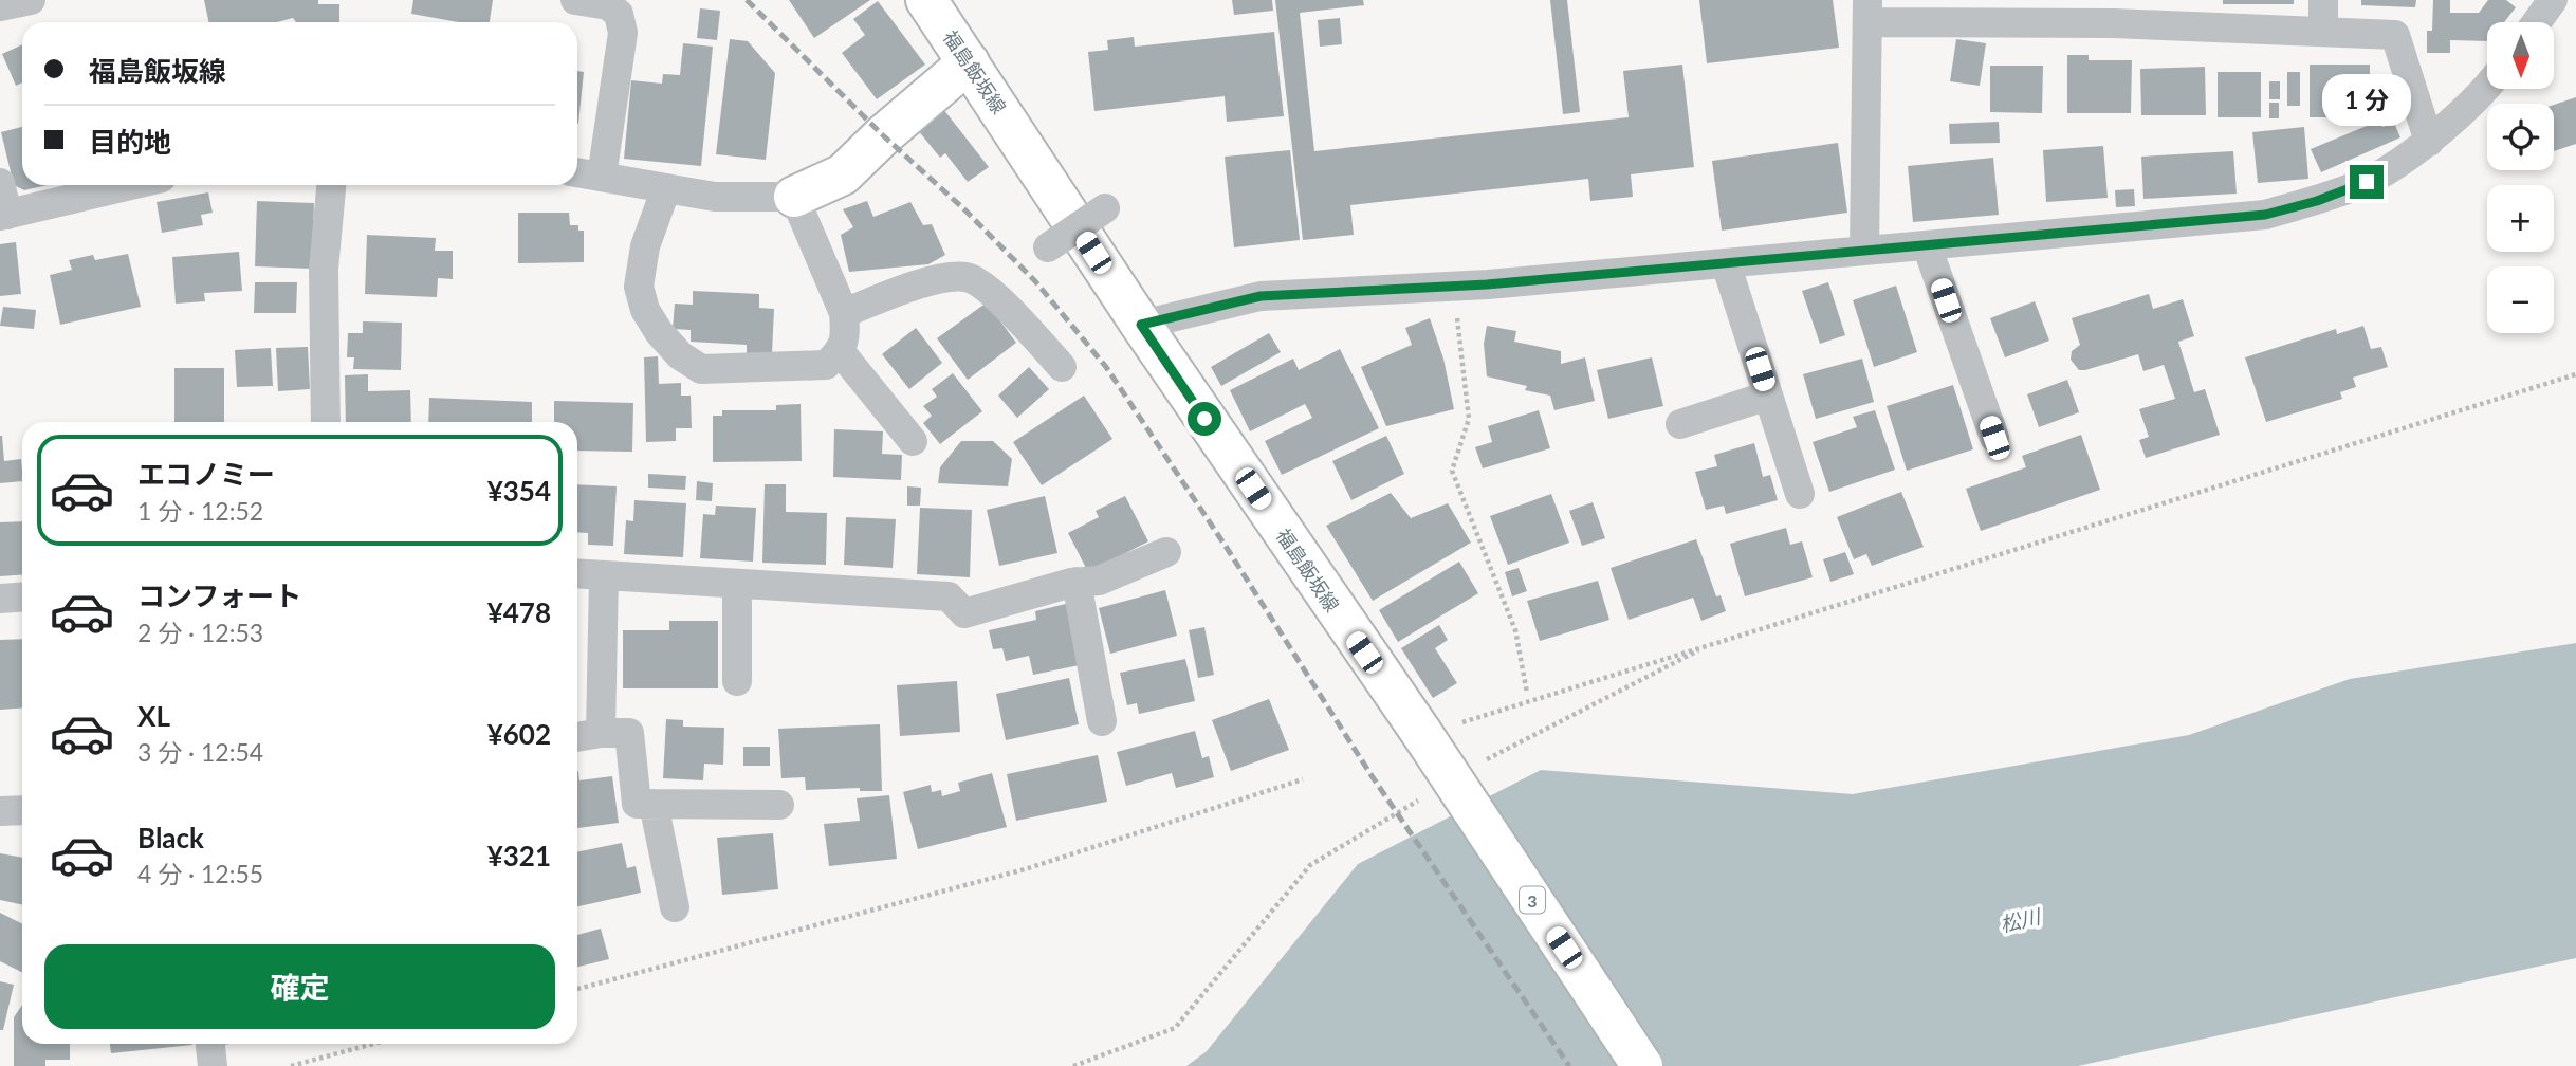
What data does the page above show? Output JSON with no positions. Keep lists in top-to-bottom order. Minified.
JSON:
{"streets":{"main road":["福島飯坂線","3"]},"water":["松川"],"north":"bottom","page":{"map_buttons":["+","−"],"banner":["福島飯坂線","目的地"],"bubble":"1 分","list":[{"name":"エコノミー","note":"1 分 · 12:52","value":"¥354"},{"name":"コンフォート","note":"2 分 · 12:53","value":"¥478"},{"name":"XL","note":"3 分 · 12:54","value":"¥602"},{"name":"Black","note":"4 分 · 12:55","value":"¥321"}],"buttons":"確定"}}
